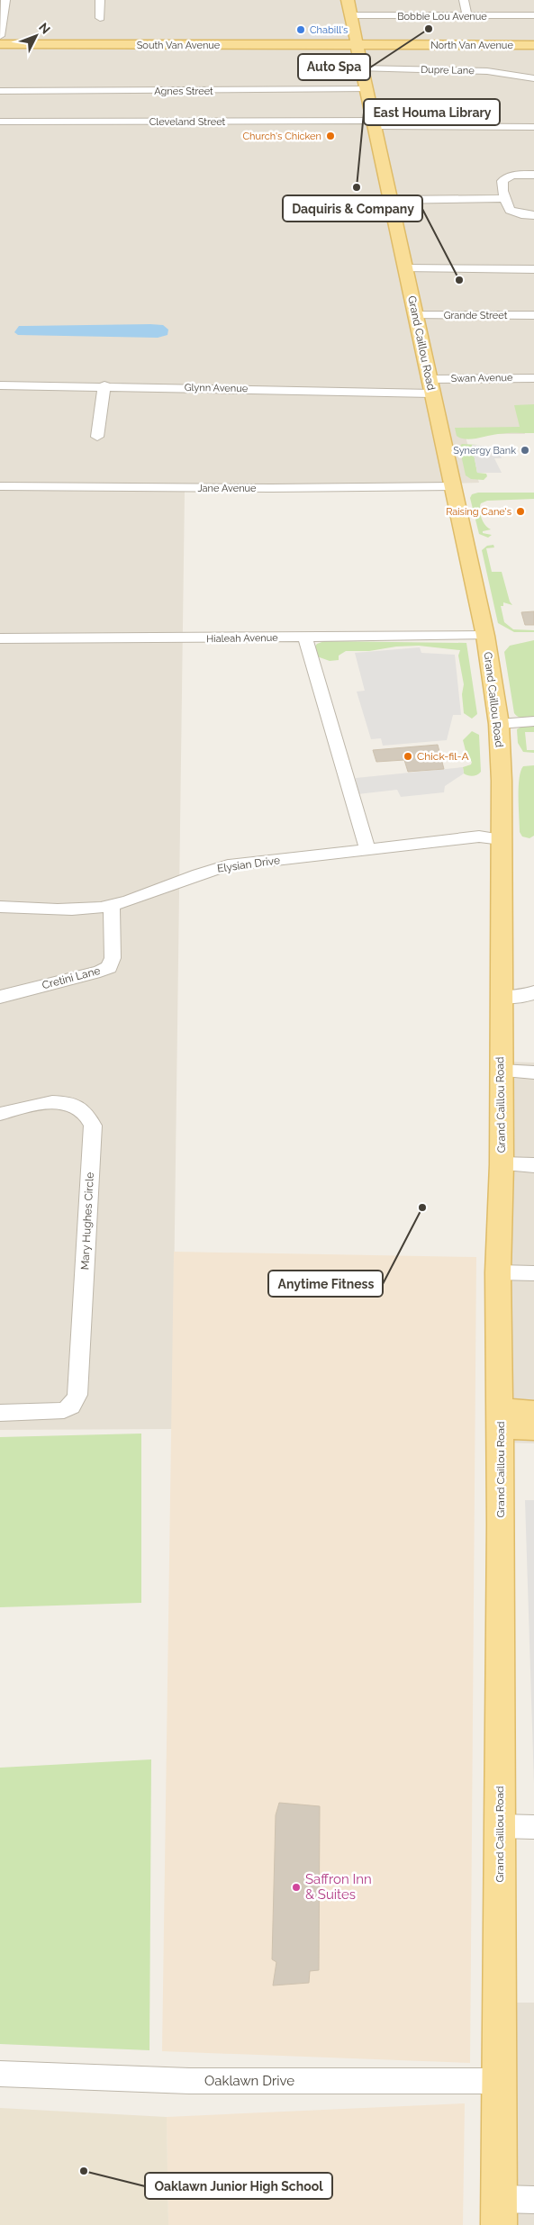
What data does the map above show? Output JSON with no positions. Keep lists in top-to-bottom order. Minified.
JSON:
{"streets":{"main road":["South Van Avenue","North Van Avenue","Grand Caillou Road"],"street":["Bobbie Lou Avenue","Dupre Lane","Agnes Street","Cleveland Street","Grande Street","Swan Avenue","Glynn Avenue","Jane Avenue","Hialeah Avenue","Elysian Drive","Cretini Lane","Mary Hughes Circle","Oaklawn Drive"]},"crossings":[["Bobbie Lou Avenue","Grand Caillou Road"],["South Van Avenue","North Van Avenue"],["South Van Avenue","Grand Caillou Road"],["North Van Avenue","Grand Caillou Road"],["Dupre Lane","Grand Caillou Road"],["Agnes Street","Grand Caillou Road"],["Cleveland Street","Grand Caillou Road"],["Grande Street","Grand Caillou Road"],["Grand Caillou Road","Swan Avenue"],["Grand Caillou Road","Glynn Avenue"],["Grand Caillou Road","Jane Avenue"],["Grand Caillou Road","Hialeah Avenue"],["Grand Caillou Road","Elysian Drive"],["Grand Caillou Road","Oaklawn Drive"],["Swan Avenue","Glynn Avenue"],["Elysian Drive","Cretini Lane"]],"places":["Auto Spa","Chabill's","Church's Chicken","East Houma Library","Daquiris & Company","Synergy Bank","Raising Cane's","Chick-fil-A","Anytime Fitness","Saffron Inn & Suites","Oaklawn Junior High School"],"north":"top right"}
